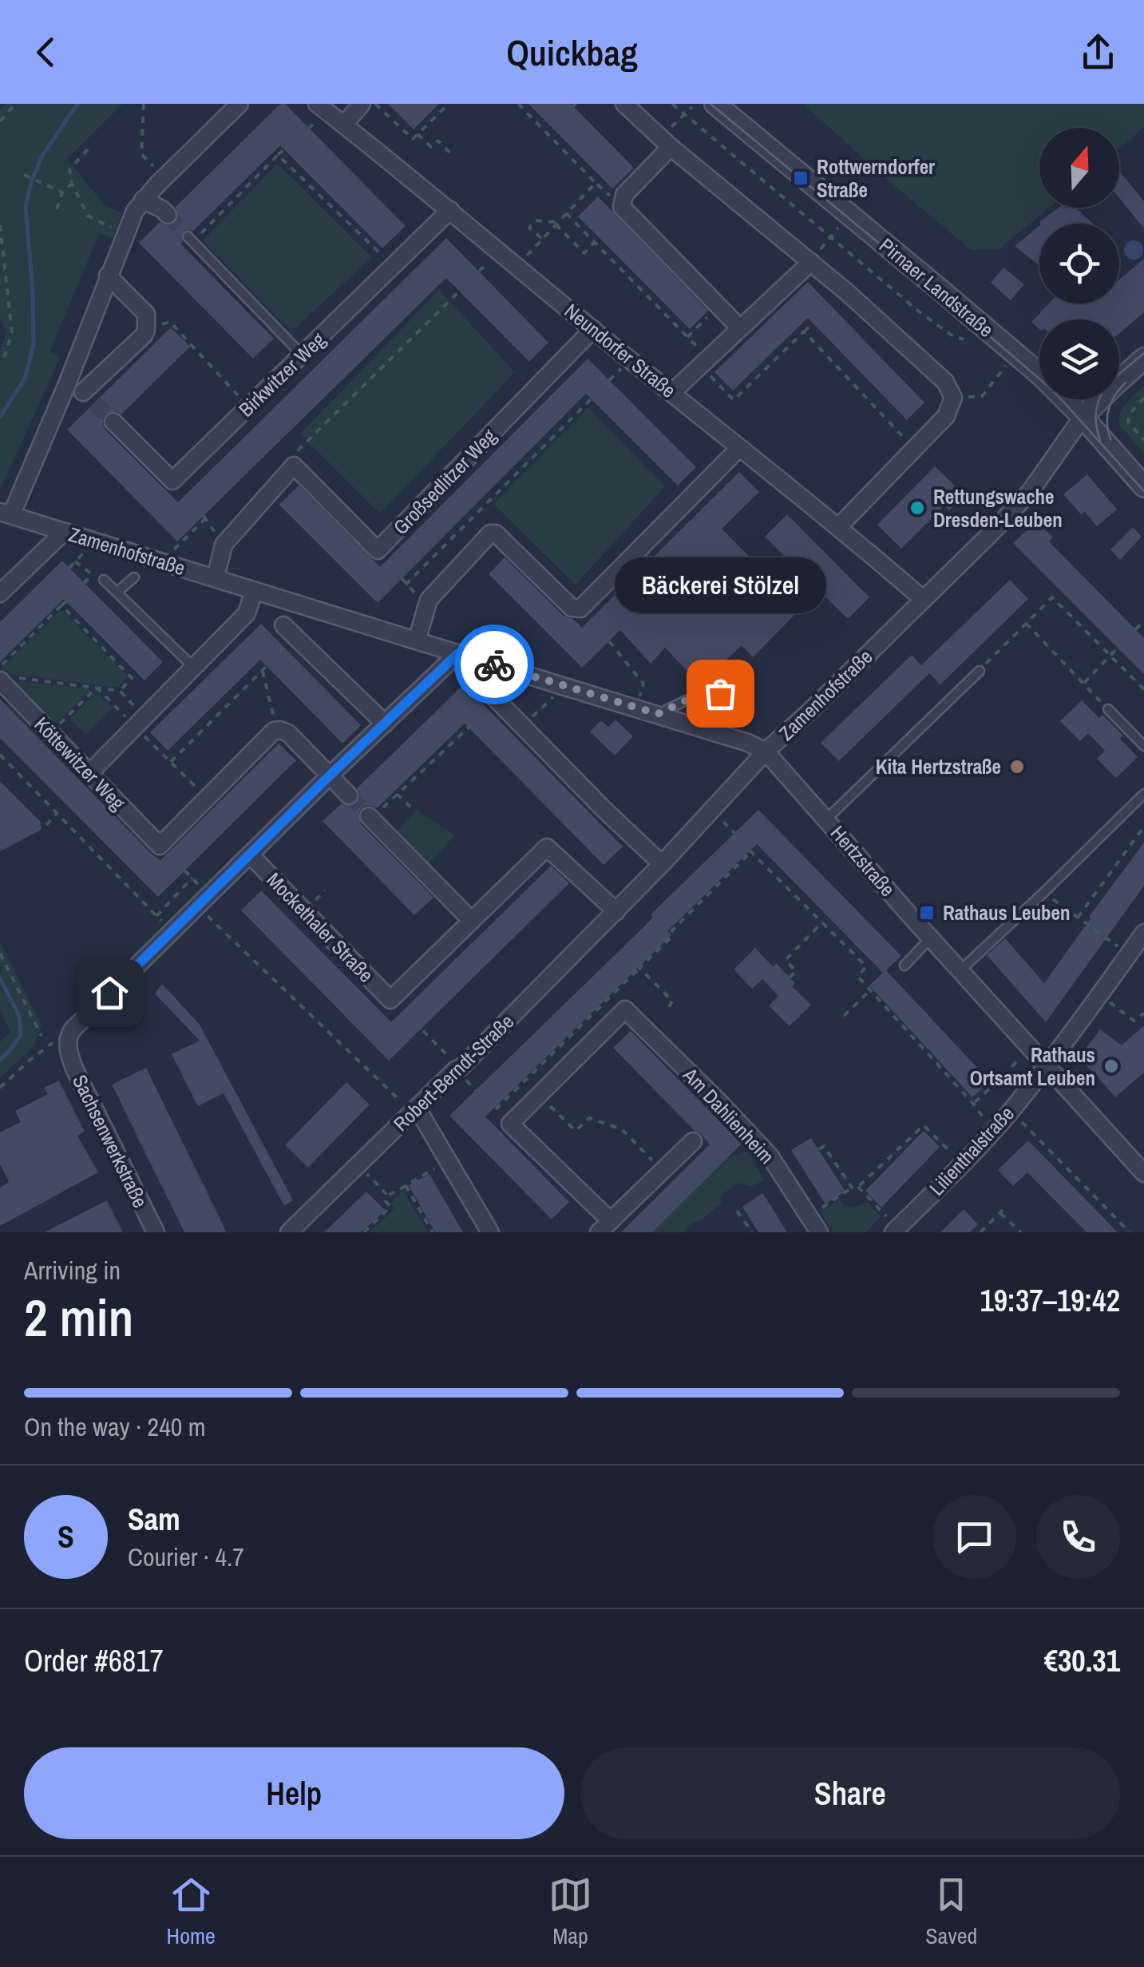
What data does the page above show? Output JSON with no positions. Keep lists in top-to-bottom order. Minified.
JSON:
{"streets":{"street":["Pirnaer Landstraße","Neundorfer Straße","Birkwitzer Weg","Großsedlitzer Weg","Zamenhofstraße","Köttewitzer Weg","Hertzstraße","Mockethaler Straße","Robert-Berndt-Straße","Am Dahlienheim","Sachsenwerkstraße","Lilienthalstraße"]},"crossings":[["Pirnaer Landstraße","Zamenhofstraße"],["Neundorfer Straße","Birkwitzer Weg"],["Neundorfer Straße","Großsedlitzer Weg"],["Neundorfer Straße","Zamenhofstraße"],["Zamenhofstraße","Hertzstraße"],["Zamenhofstraße","Mockethaler Straße"],["Zamenhofstraße","Robert-Berndt-Straße"],["Hertzstraße","Robert-Berndt-Straße"],["Hertzstraße","Lilienthalstraße"],["Mockethaler Straße","Sachsenwerkstraße"]],"places":{"transit":["Rottwerndorfer Straße","Rathaus Leuben"],"other":["Rettungswache Dresden-Leuben","Bäckerei Stölzel","Kita Hertzstraße","Rathaus Ortsamt Leuben"]},"north":"top","page":{"header":"Quickbag","bubble":"Bäckerei Stölzel","heading":["2 min","Arriving in","19:37–19:42"],"panel":["Sam","Courier · 4.7","Order #6817","€30.31"],"bar":"On the way · 240 m","round":"S","buttons":["Help","Share"],"tabs":["Home","Map","Saved"]}}
